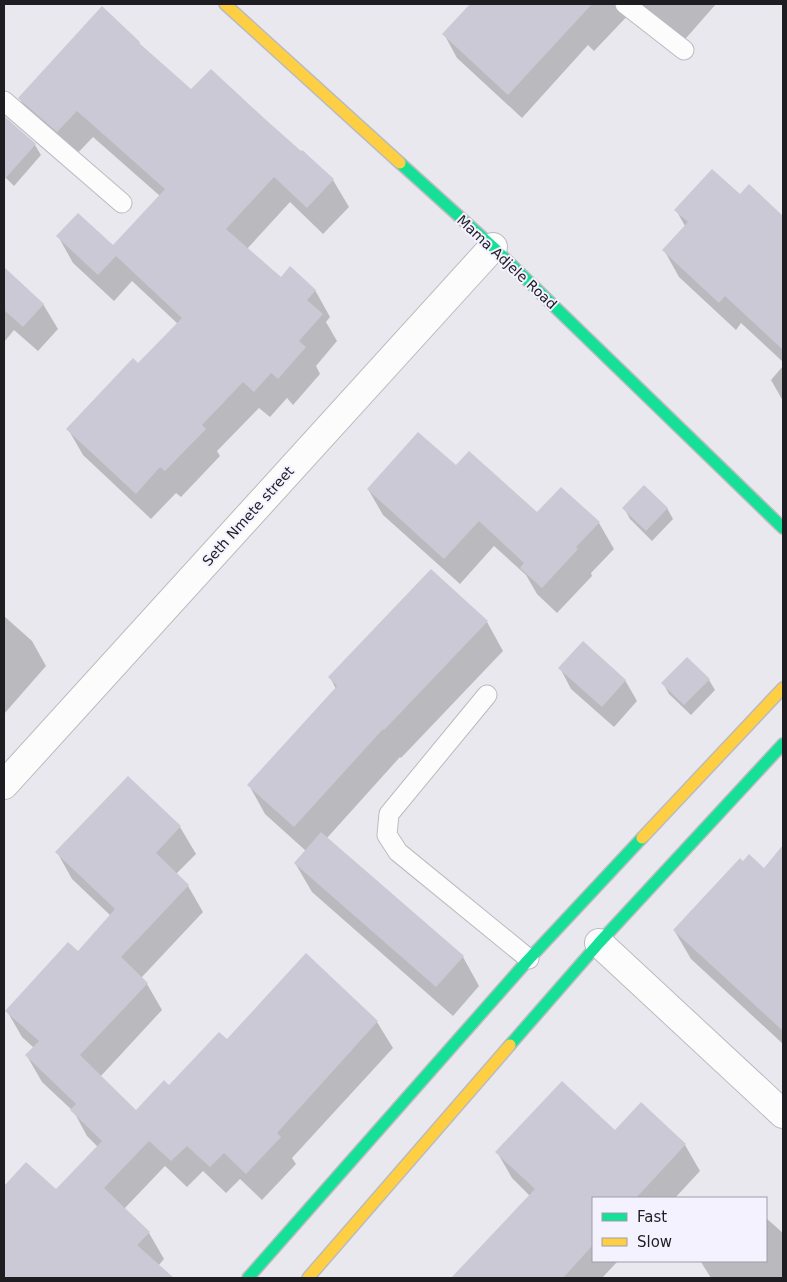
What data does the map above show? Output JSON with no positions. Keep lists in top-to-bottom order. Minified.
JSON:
{"streets":{"main road":["Mama Adjele Road"],"street":["Seth Nmete street"]},"crossings":[["Mama Adjele Road","Seth Nmete street"]],"legend":["Fast","Slow"]}
